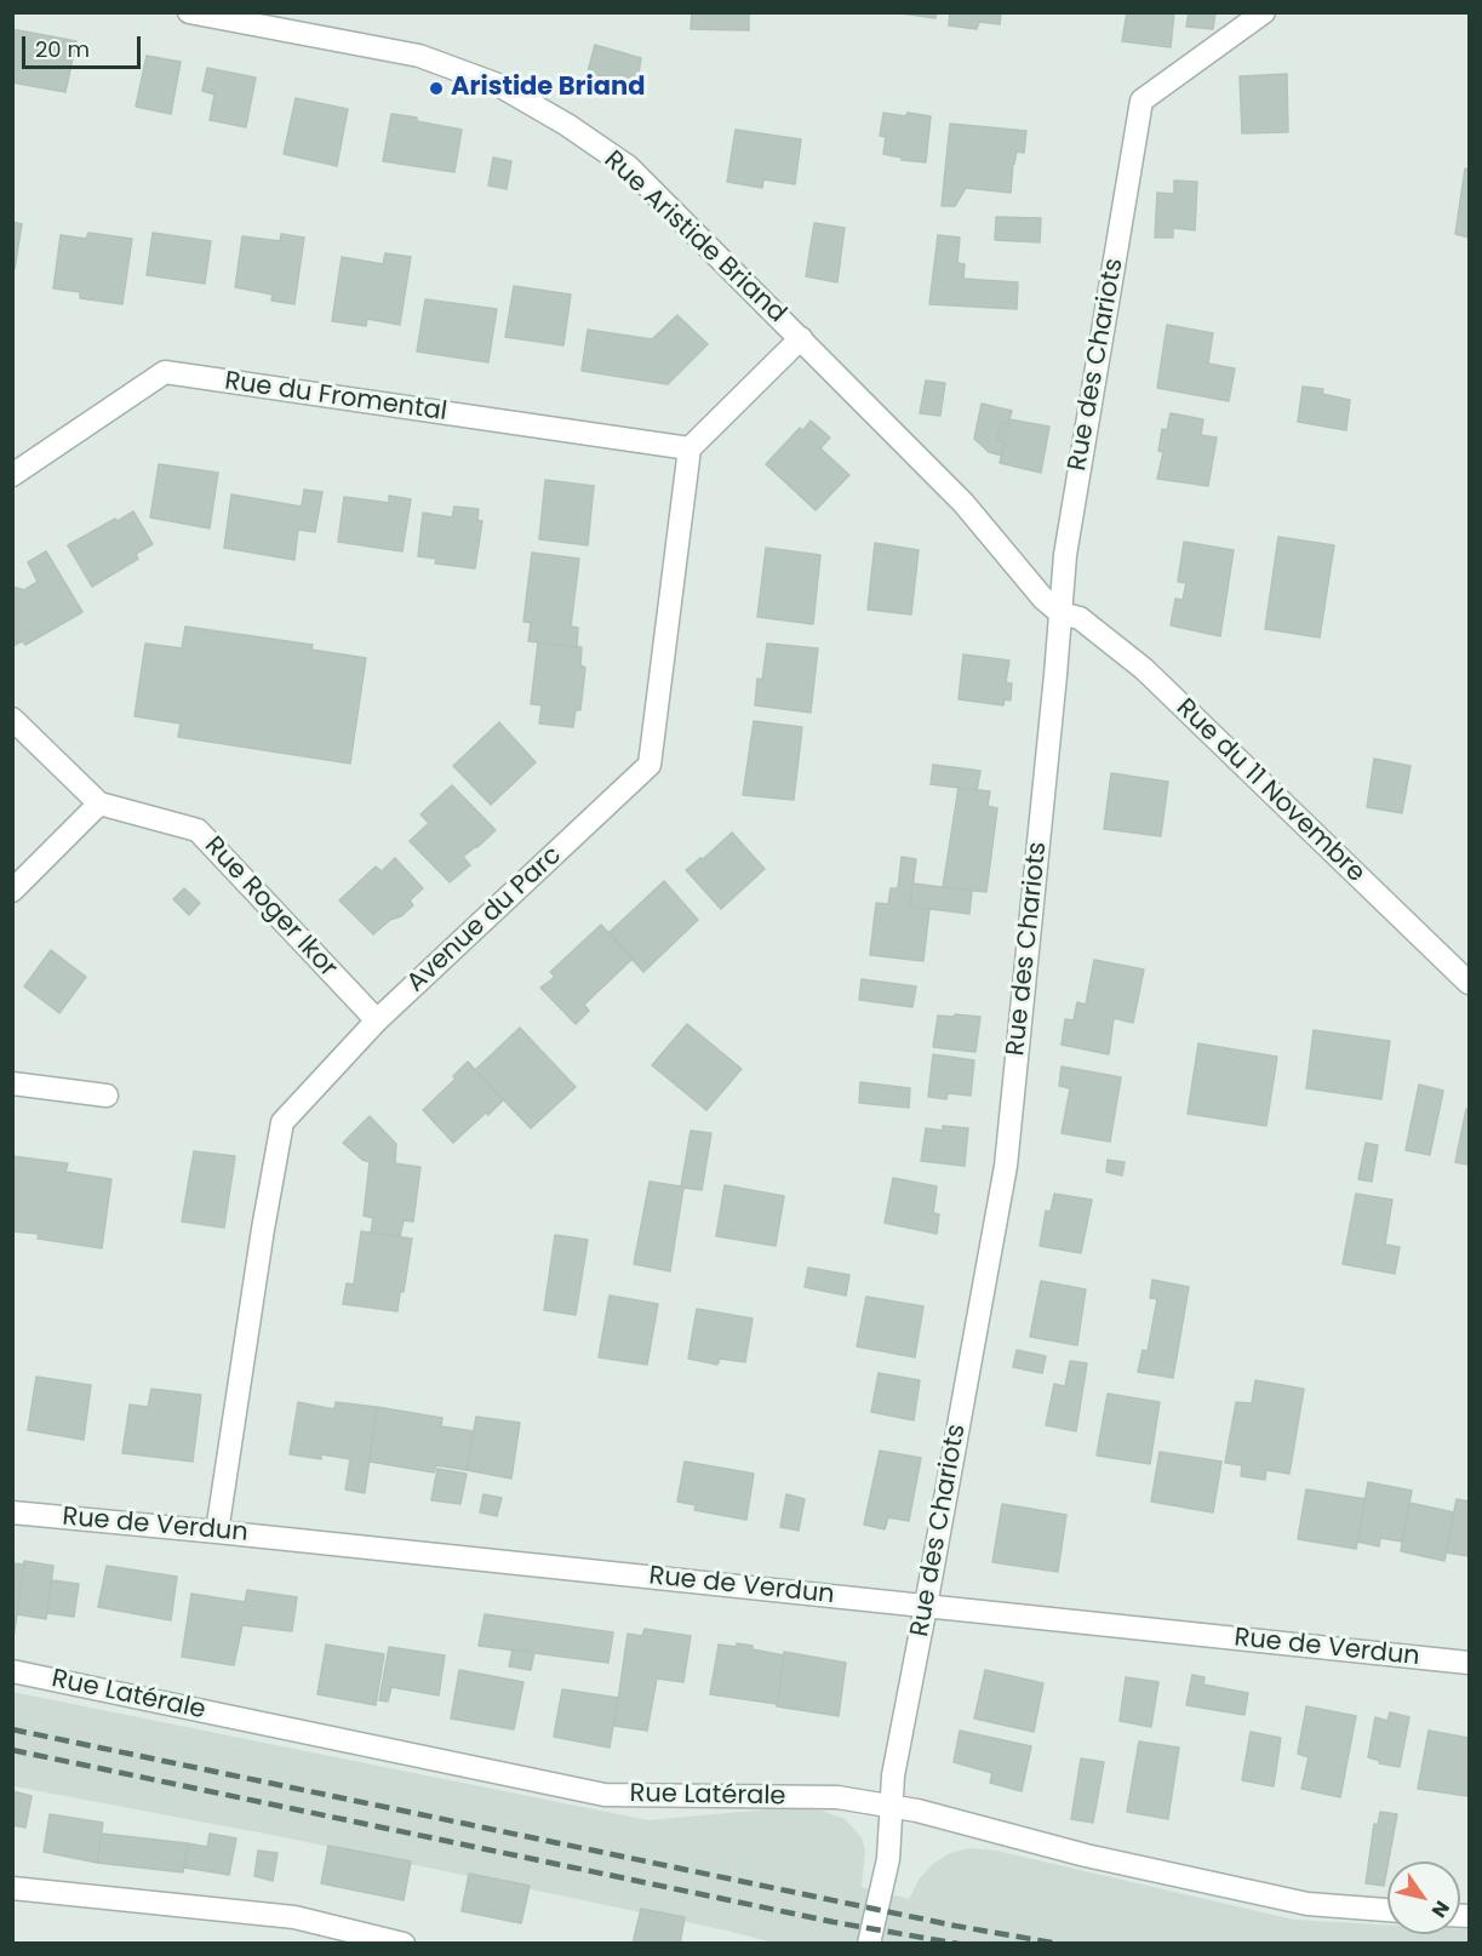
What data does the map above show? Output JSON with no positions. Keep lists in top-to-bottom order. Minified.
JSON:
{"streets":{"street":["Rue Aristide Briand","Rue des Chariots","Rue du Fromental","Rue du 11 Novembre","Rue Roger Ikor","Avenue du Parc","Rue de Verdun","Rue Latérale"]},"crossings":[["Rue Aristide Briand","Rue des Chariots"],["Rue Aristide Briand","Rue du 11 Novembre"],["Rue des Chariots","Rue du 11 Novembre"],["Rue des Chariots","Rue de Verdun"],["Rue des Chariots","Rue Latérale"],["Rue du Fromental","Avenue du Parc"],["Rue Roger Ikor","Avenue du Parc"],["Avenue du Parc","Rue de Verdun"]],"places":["Aristide Briand"],"scale_bar":"20 m","north":"bottom right"}
